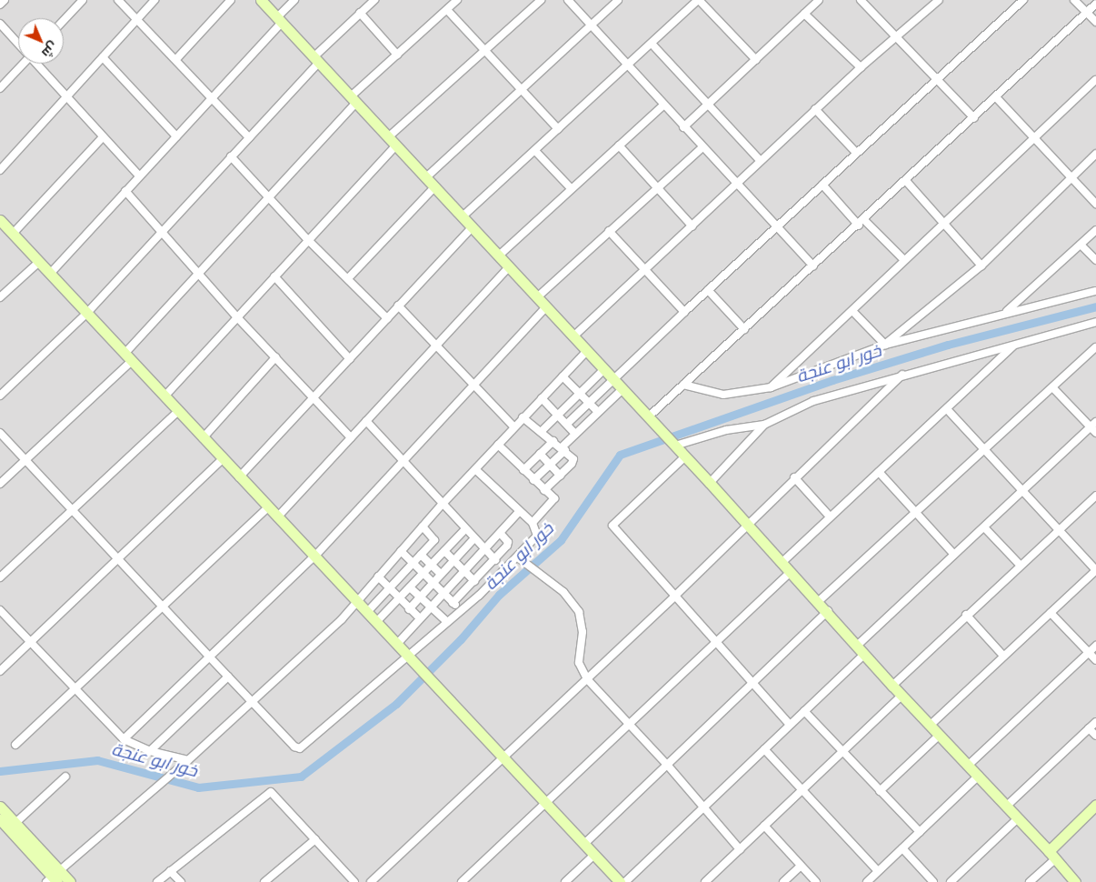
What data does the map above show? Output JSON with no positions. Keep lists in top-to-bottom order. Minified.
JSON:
{"water":["خور ابو عنجة"],"north":"bottom right"}
